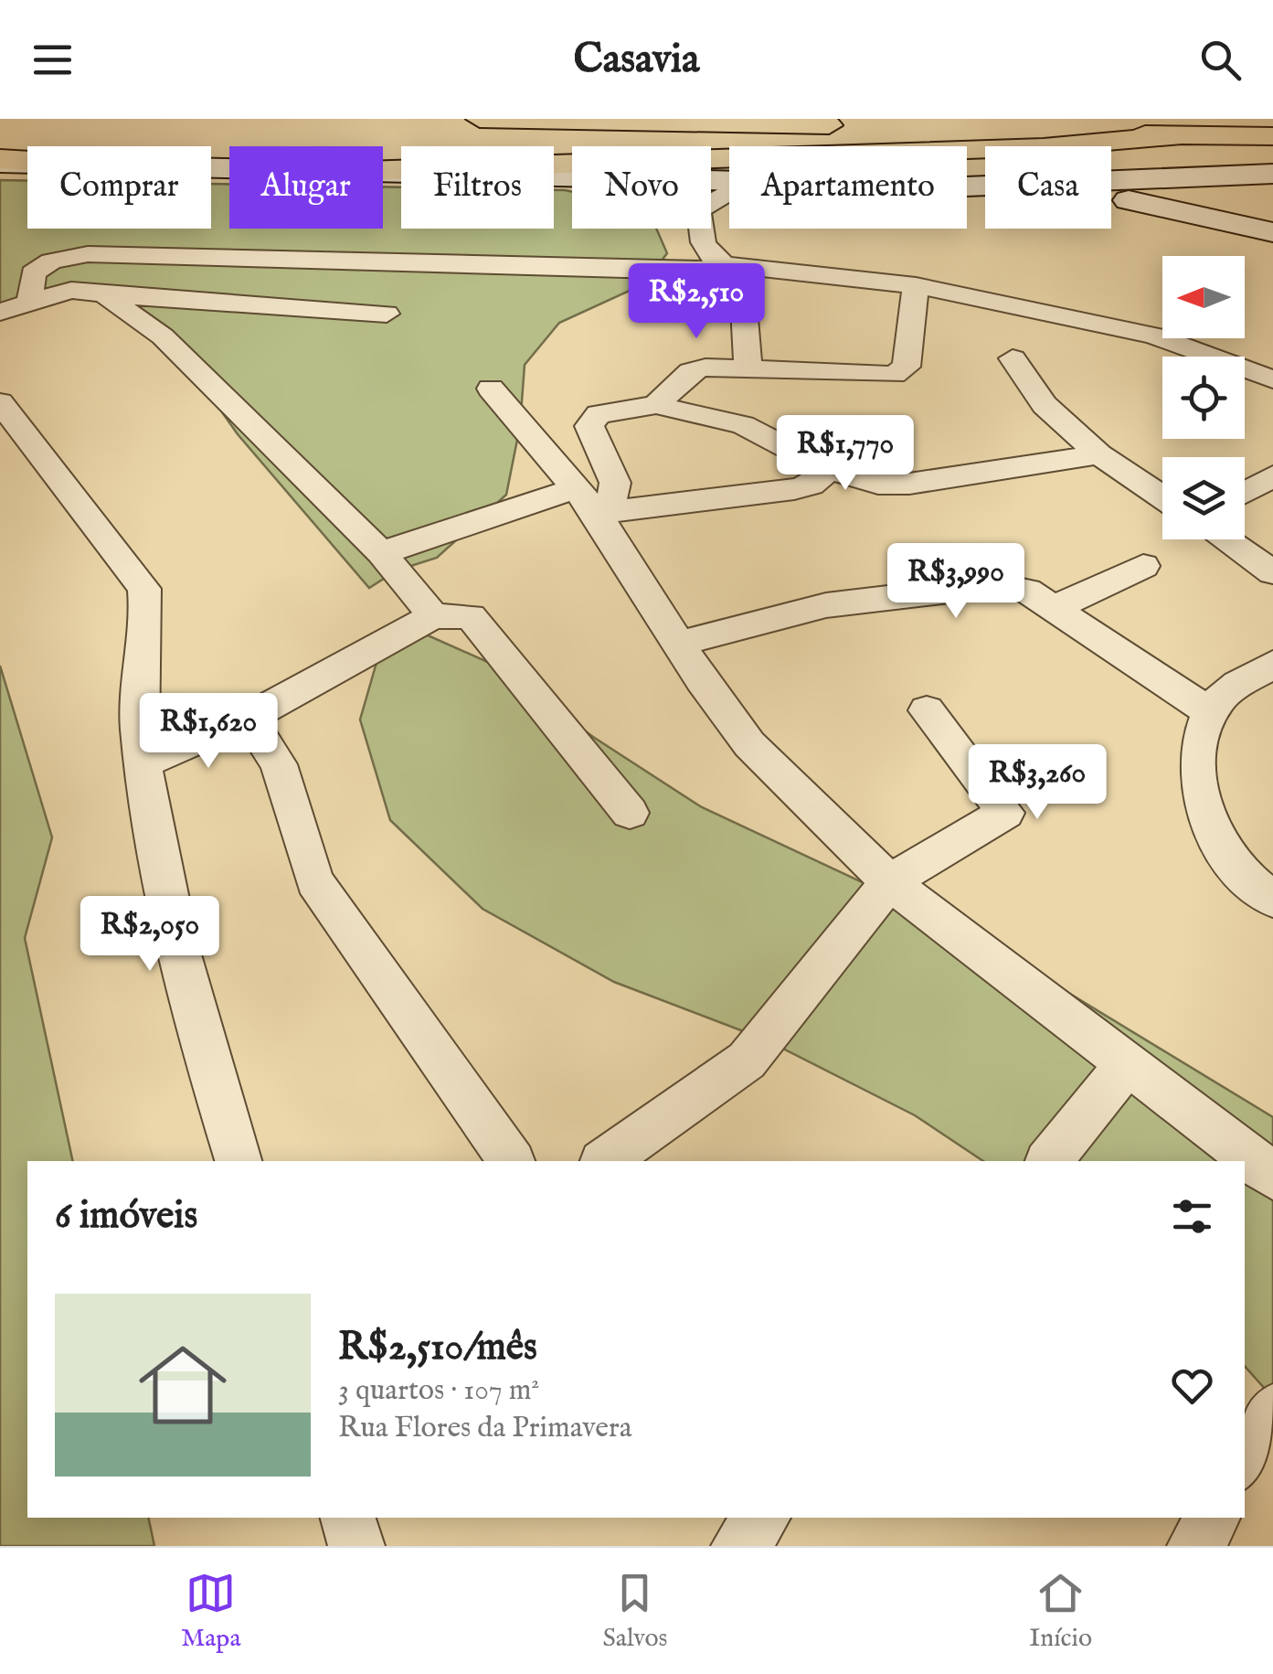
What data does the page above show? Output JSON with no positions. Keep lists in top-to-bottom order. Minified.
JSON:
{"north":"left","page":{"header":"Casavia","chip":["Comprar","Alugar","Filtros","Novo","Apartamento","Casa"],"price":["R$2,510","R$1,770","R$3,990","R$1,620","R$3,260","R$2,050"],"heading":"6 imóveis","list":[{"name":"R$2,510/mês","note":"3 quartos · 107 m² · Rua Flores da Primavera"}],"tabs":["Mapa","Salvos","Início"]}}
